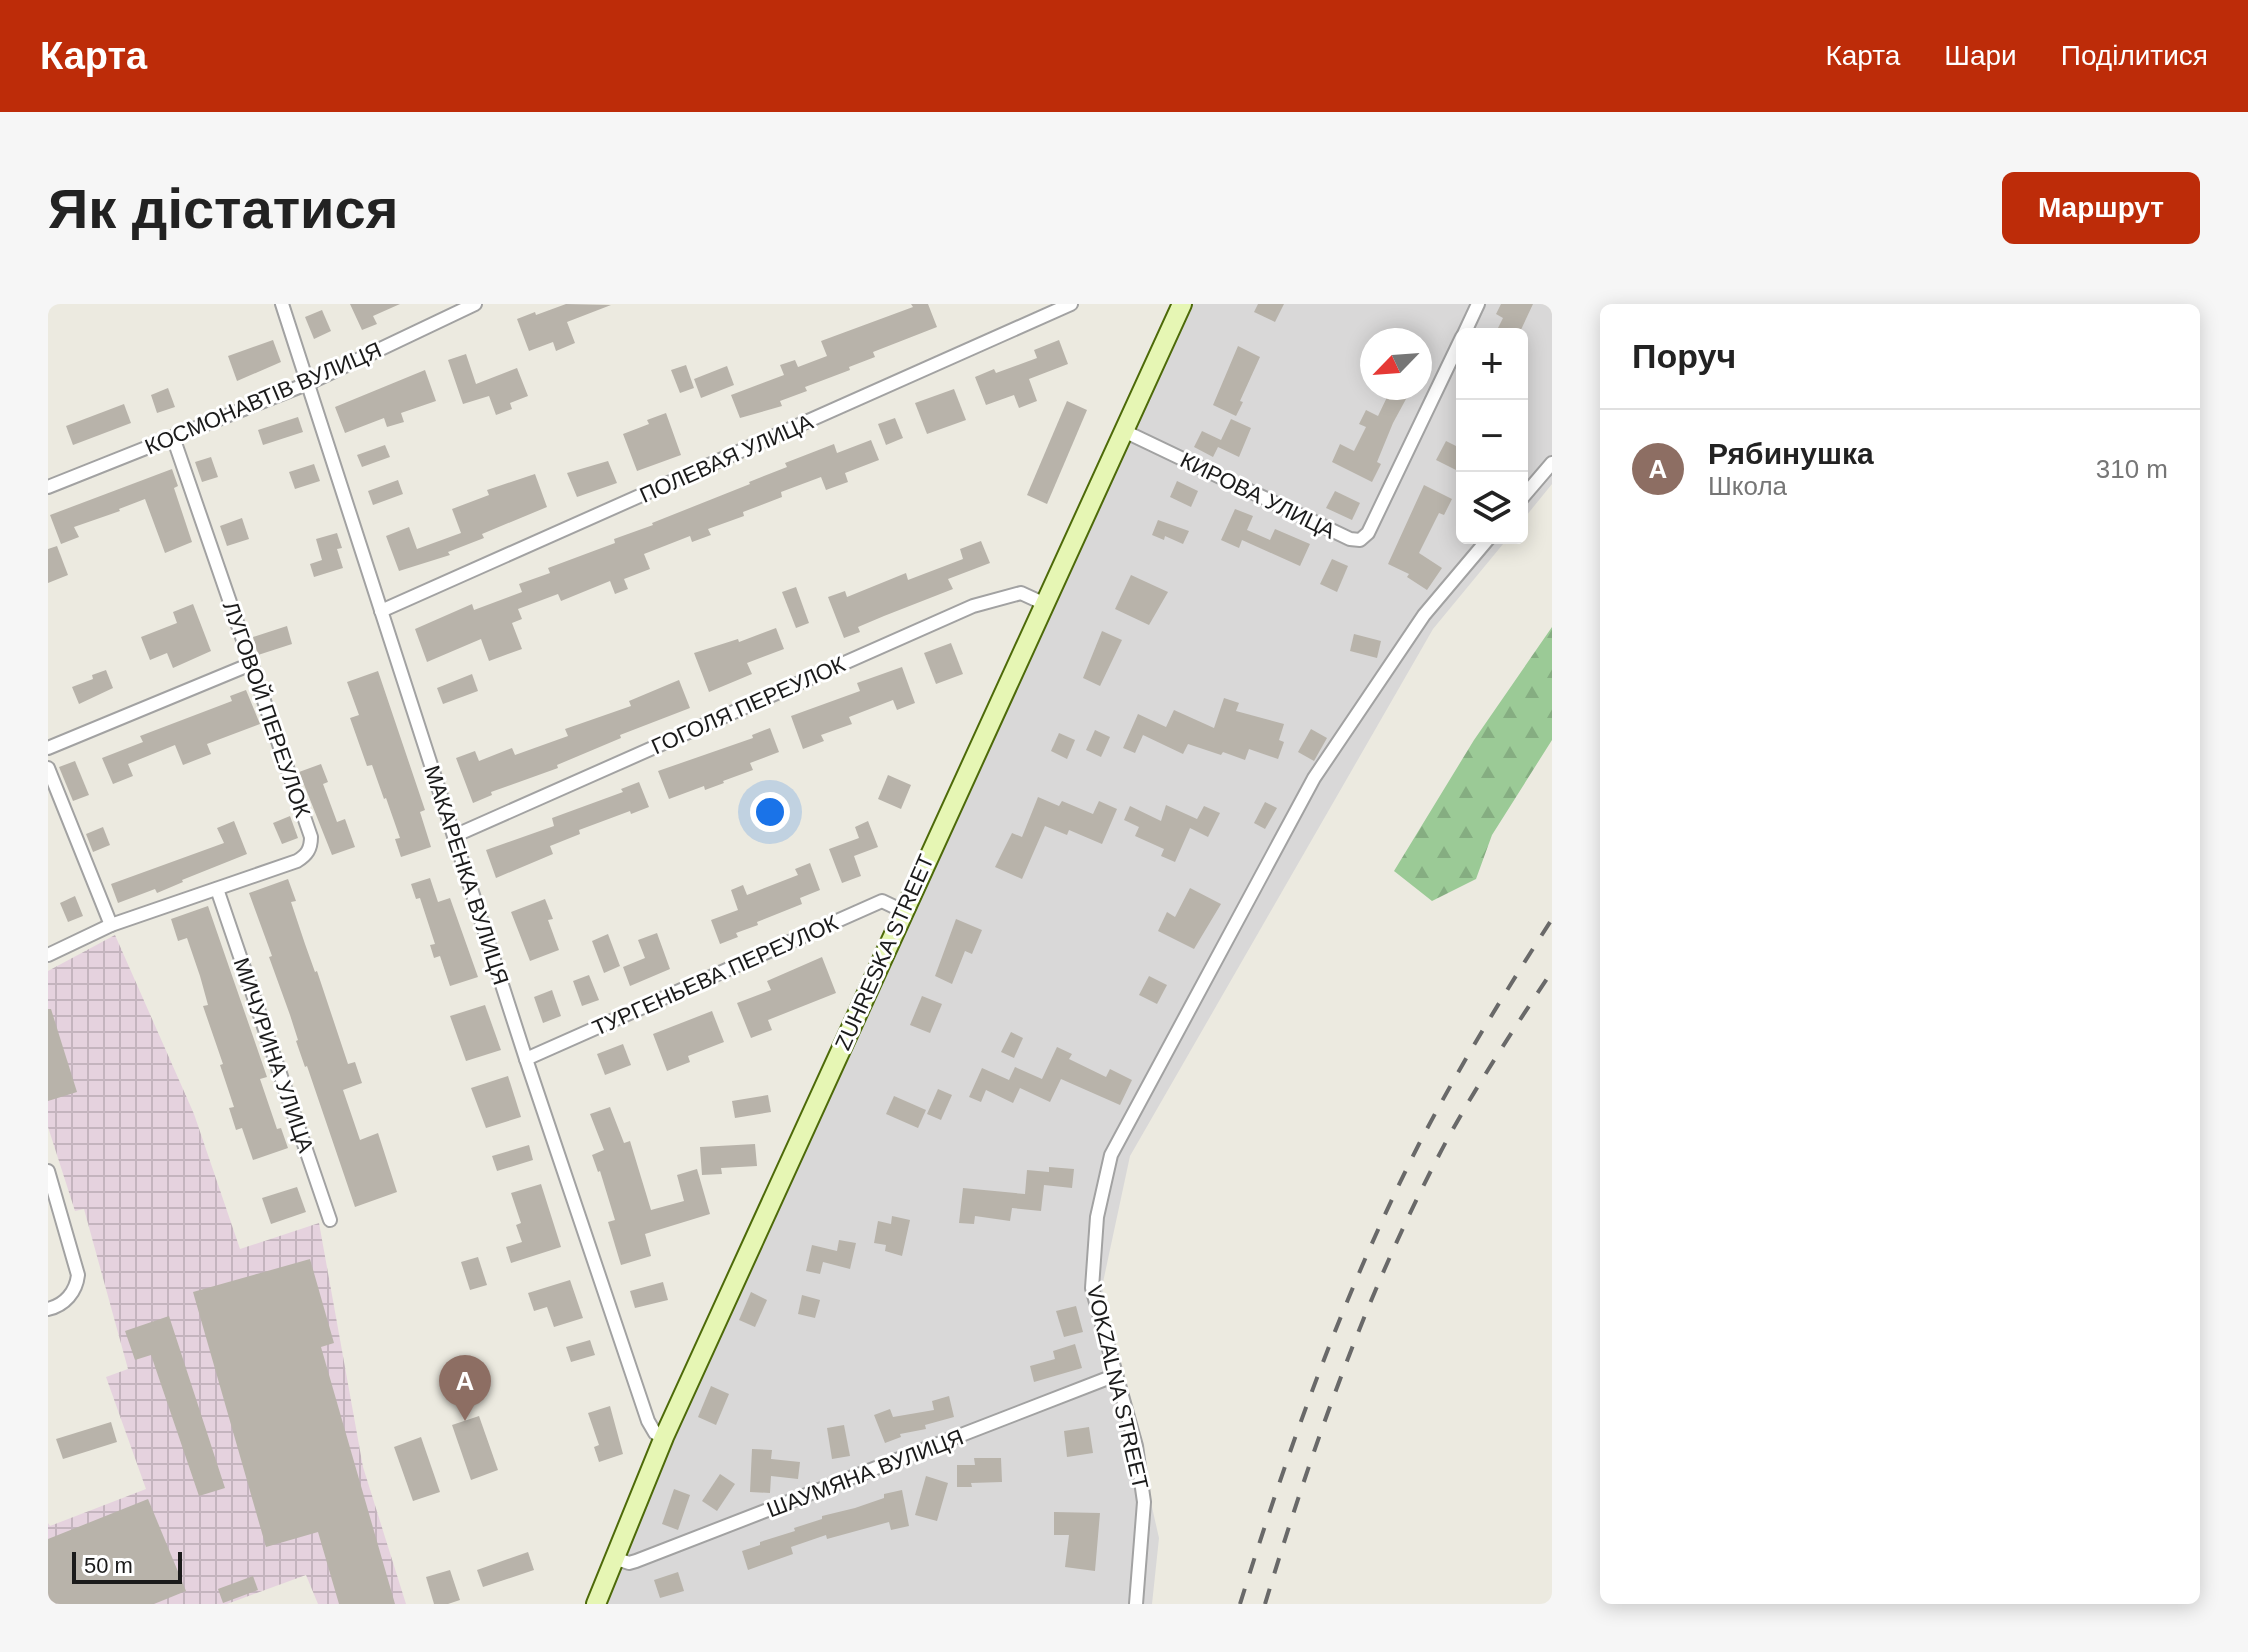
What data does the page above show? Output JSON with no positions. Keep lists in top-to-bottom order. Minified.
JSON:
{"streets":{"street":["КОСМОНАВТІВ ВУЛИЦЯ","ПОЛЕВАЯ УЛИЦА","КИРОВА УЛИЦА","ГОГОЛЯ ПЕРЕУЛОК","ЛУГОВОЙ ПЕРЕУЛОК","МАКАРЕНКА ВУЛИЦЯ","ZUHRESKA STREET","ТУРГЕНЬЕВА ПЕРЕУЛОК","МИЧУРИНА УЛИЦА","VOKZALNA STREET","ШАУМЯНА ВУЛИЦЯ"]},"crossings":[["КОСМОНАВТІВ ВУЛИЦЯ","ЛУГОВОЙ ПЕРЕУЛОК"],["КОСМОНАВТІВ ВУЛИЦЯ","МАКАРЕНКА ВУЛИЦЯ"],["ПОЛЕВАЯ УЛИЦА","МАКАРЕНКА ВУЛИЦЯ"],["КИРОВА УЛИЦА","ZUHRESKA STREET"],["ГОГОЛЯ ПЕРЕУЛОК","МАКАРЕНКА ВУЛИЦЯ"],["ГОГОЛЯ ПЕРЕУЛОК","ZUHRESKA STREET"],["ЛУГОВОЙ ПЕРЕУЛОК","МИЧУРИНА УЛИЦА"],["МАКАРЕНКА ВУЛИЦЯ","ZUHRESKA STREET"],["МАКАРЕНКА ВУЛИЦЯ","ТУРГЕНЬЕВА ПЕРЕУЛОК"],["ZUHRESKA STREET","ТУРГЕНЬЕВА ПЕРЕУЛОК"],["ZUHRESKA STREET","ШАУМЯНА ВУЛИЦЯ"],["VOKZALNA STREET","ШАУМЯНА ВУЛИЦЯ"]],"scale_bar":"50 m","north":"bottom left","page":{"header":"Карта","nav":["Карта","Шари","Поділитися"],"buttons":"Маршрут","title":"Як дістатися","heading":"Поруч","map_buttons":["+","−"],"list":[{"mark":"A","name":"Рябинушка","note":"Школа","value":"310 m"}],"pins":"A","scale":"50 m"}}
